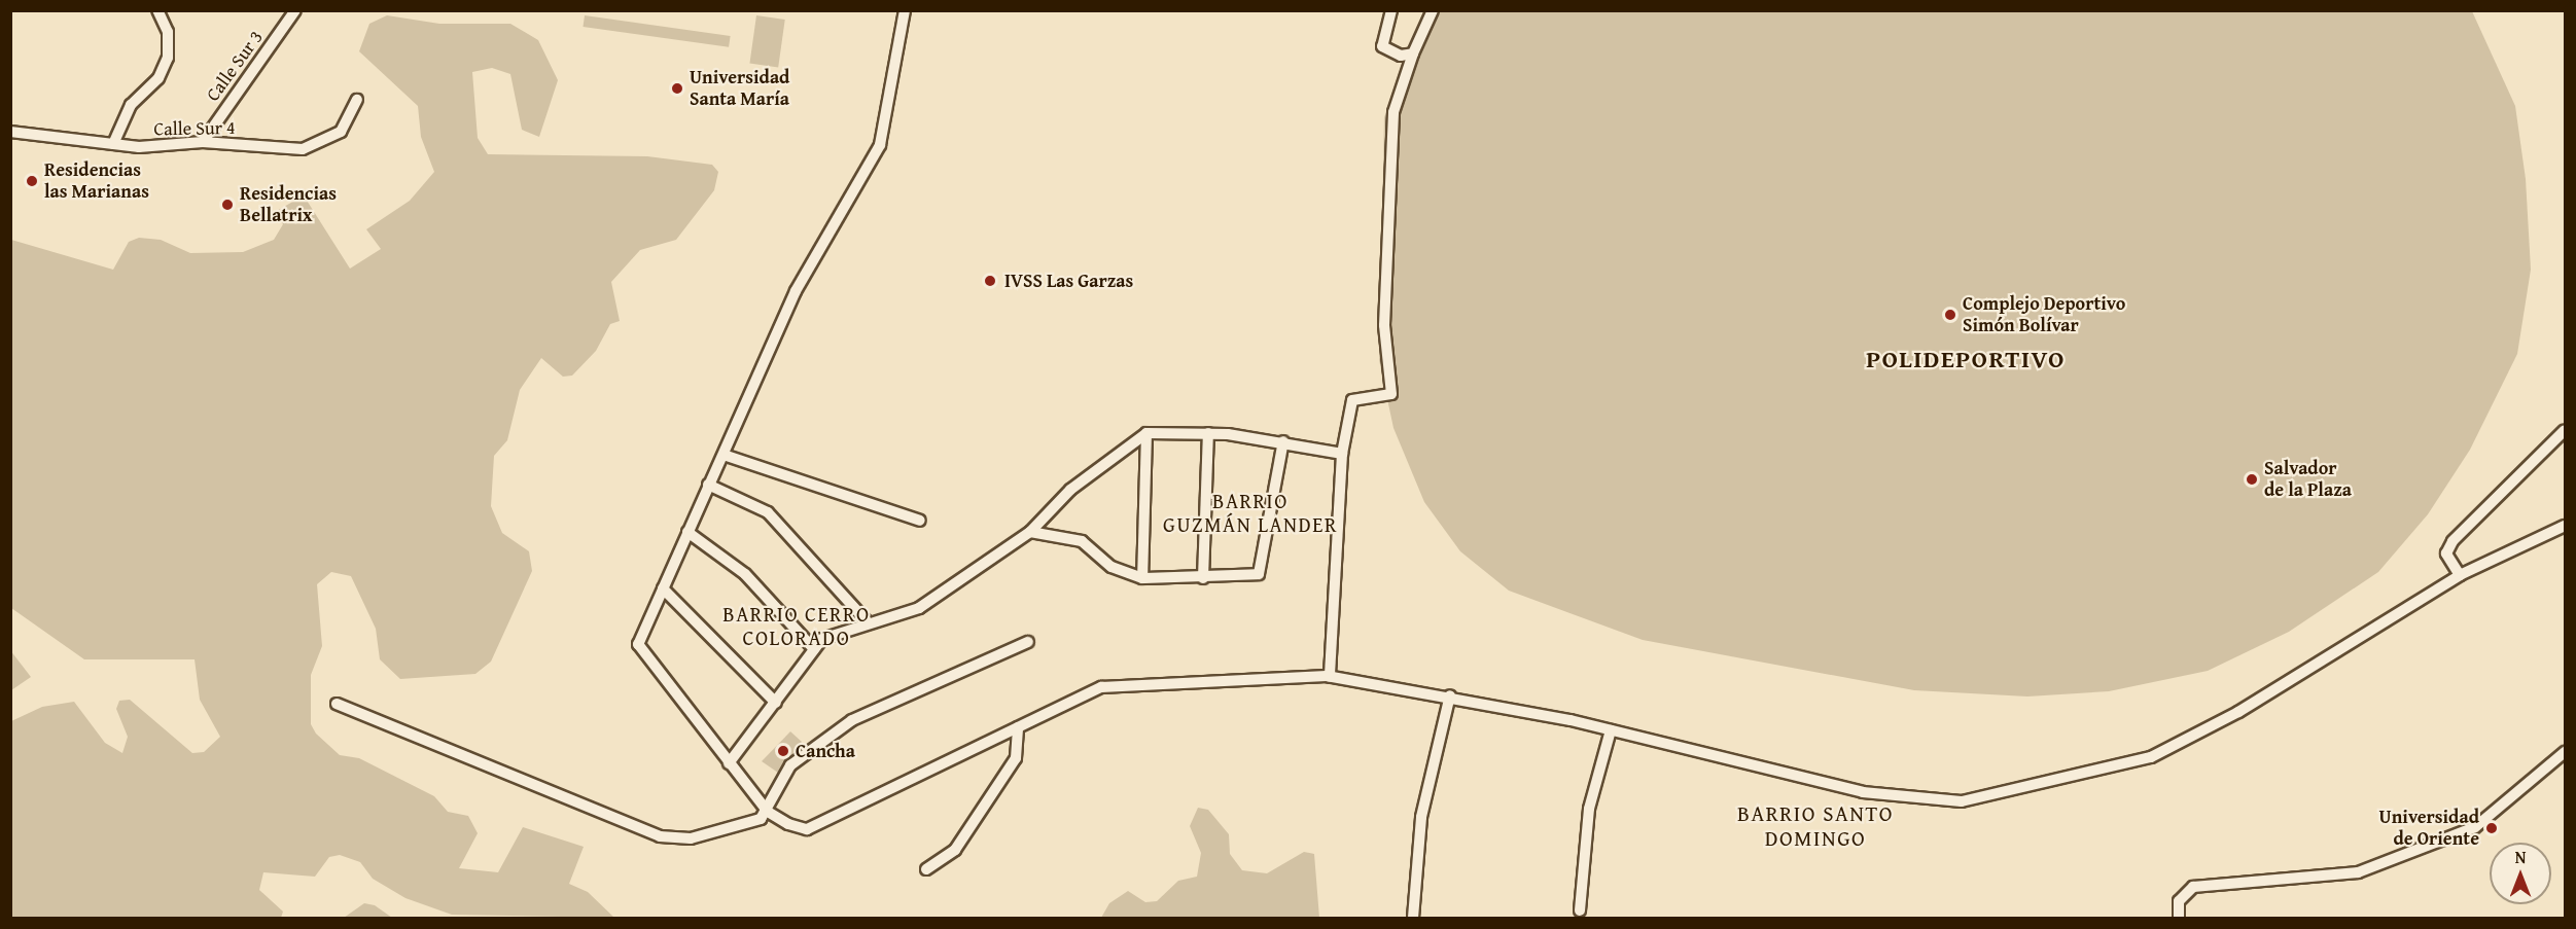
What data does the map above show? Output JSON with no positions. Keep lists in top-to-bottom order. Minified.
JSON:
{"streets":{"street":["Calle Sur 3","Calle Sur 4"]},"crossings":[["Calle Sur 3","Calle Sur 4"]],"districts":["POLIDEPORTIVO","BARRIO GUZMÁN LANDER","BARRIO CERRO COLORADO","BARRIO SANTO DOMINGO"],"places":["Universidad Santa María","Residencias las Marianas","Residencias Bellatrix","IVSS Las Garzas","Complejo Deportivo Simón Bolívar","Salvador de la Plaza","Cancha","Universidad de Oriente"],"north":"top"}
